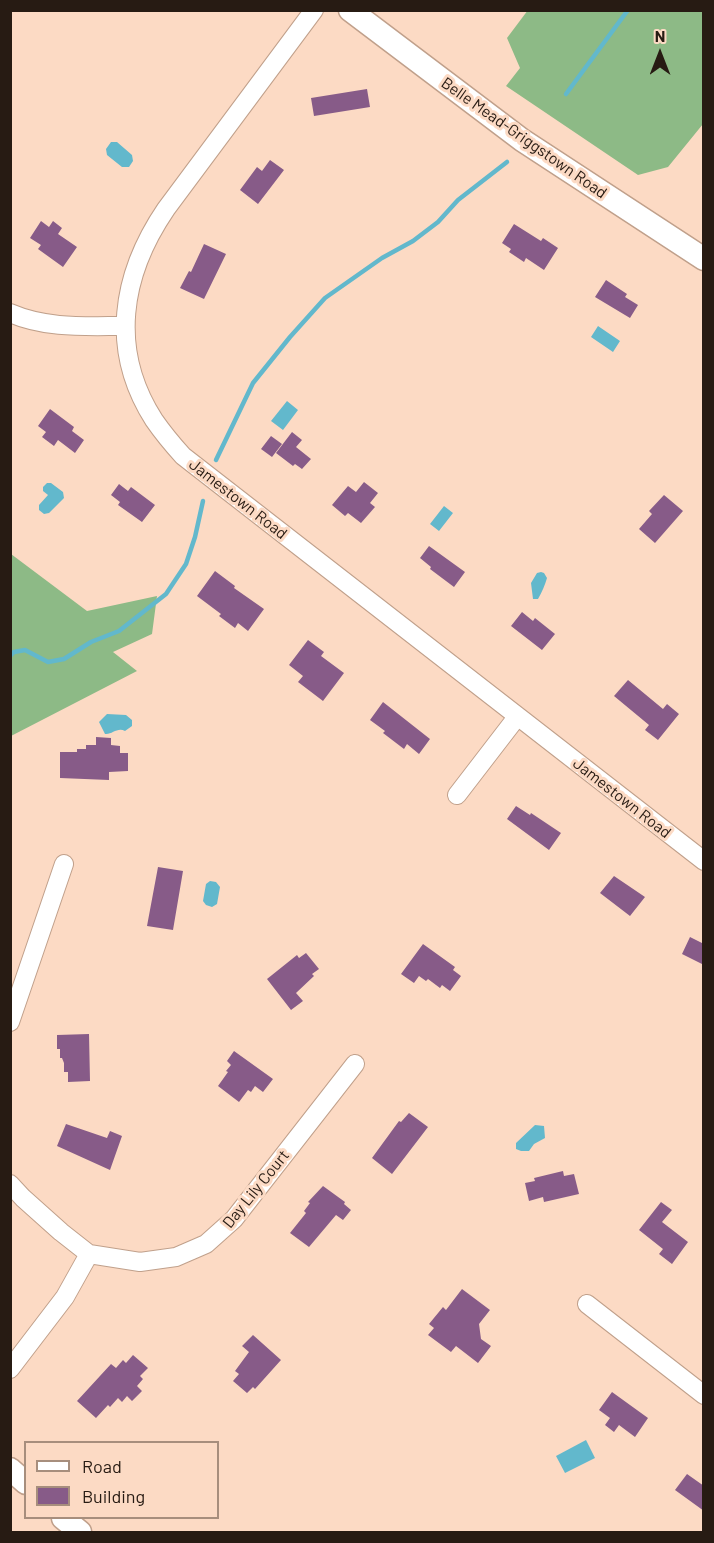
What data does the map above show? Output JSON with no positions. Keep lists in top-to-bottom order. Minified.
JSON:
{"streets":{"street":["Belle Mead-Griggstown Road","Jamestown Road","Day Lily Court"]},"legend":["Road","Building"],"north":"top"}
